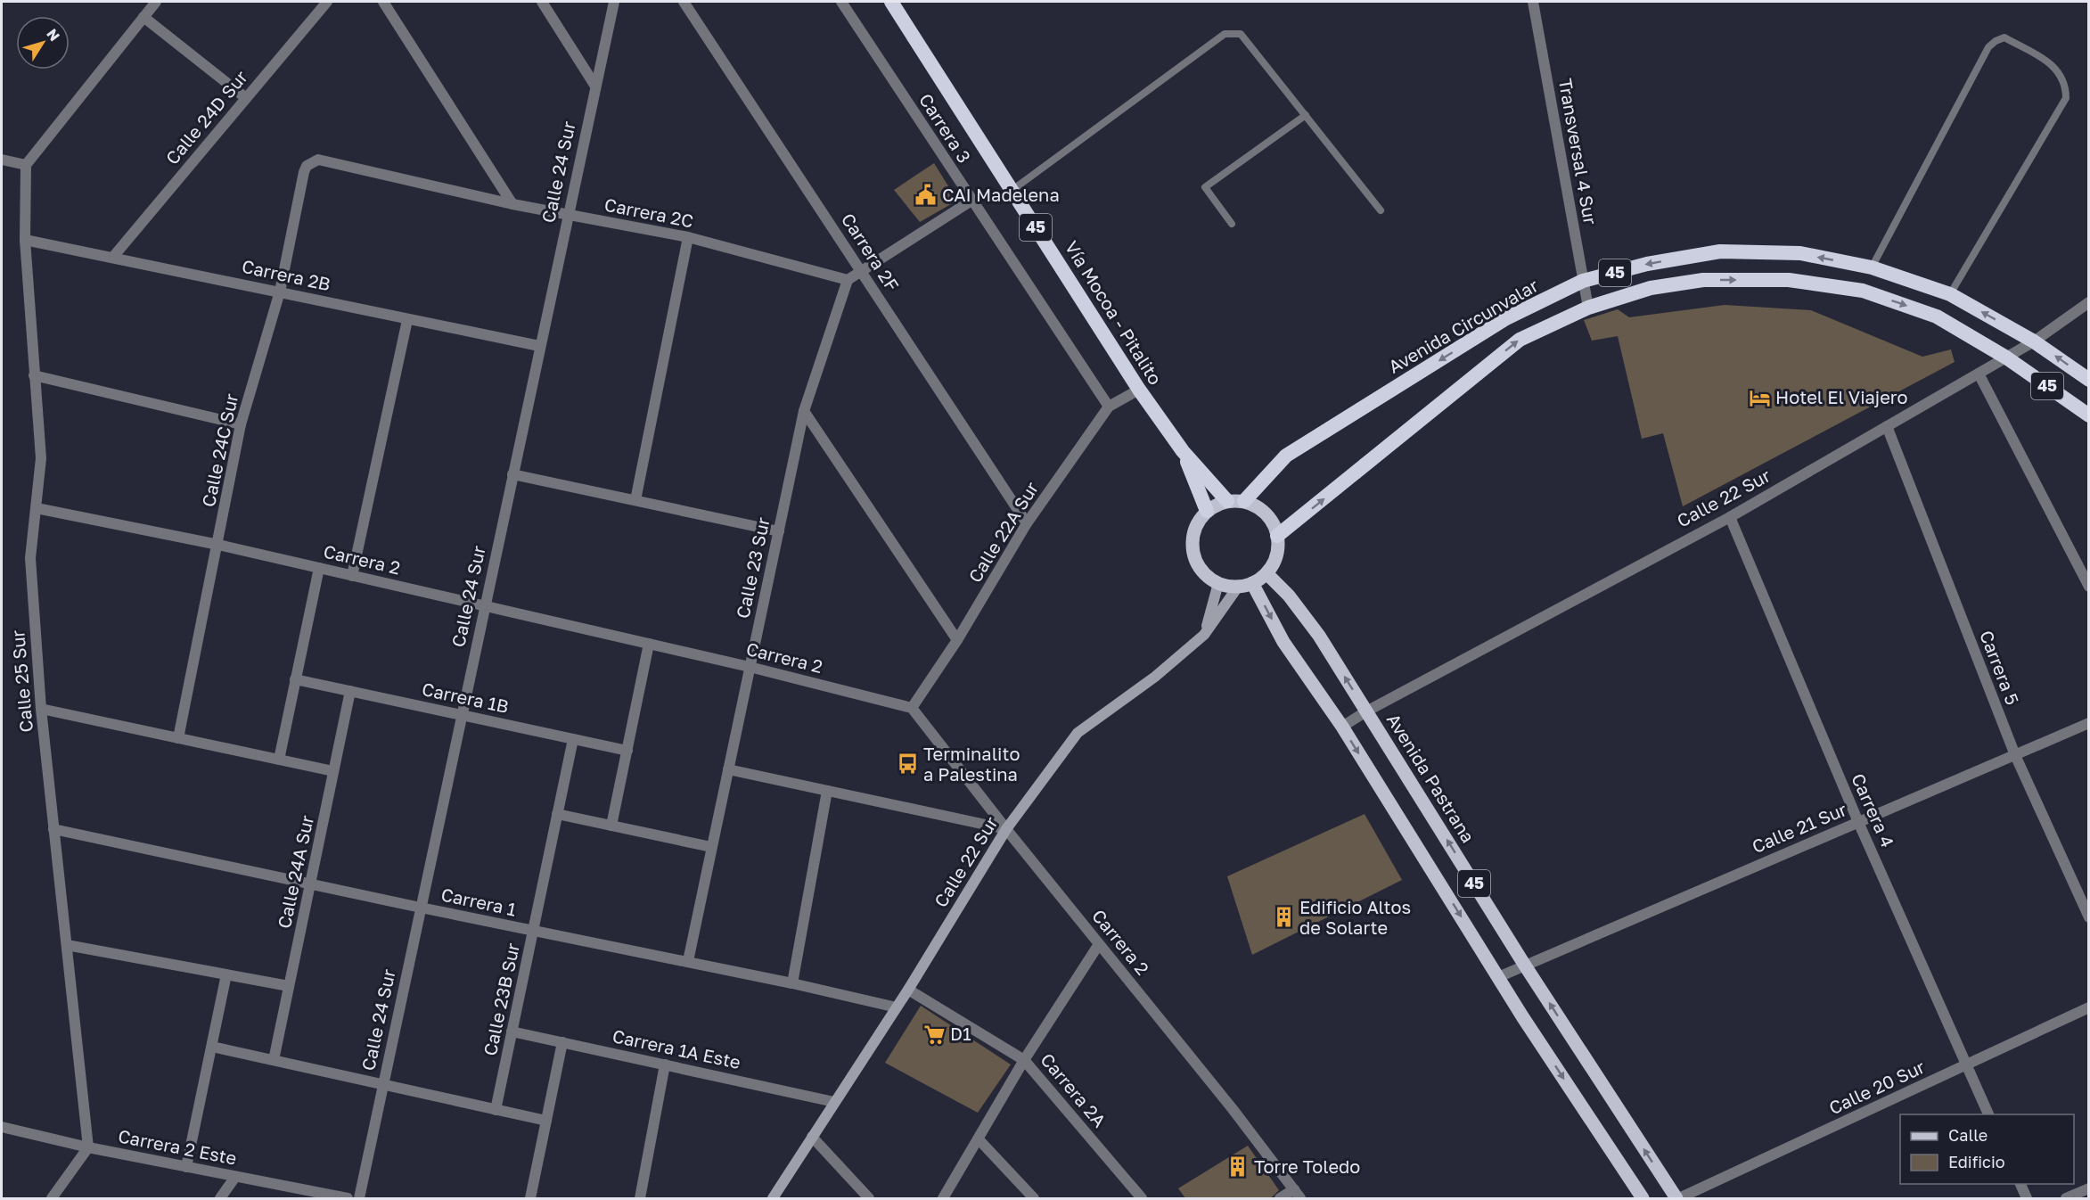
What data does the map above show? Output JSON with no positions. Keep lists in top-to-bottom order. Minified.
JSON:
{"streets":{"highway":["45","Vía Mocoa - Pitalito","Avenida Circunvalar"],"main road":["Calle 22 Sur","Avenida Pastrana"],"street":["Calle 24D Sur","Carrera 3","Transversal 4 Sur","Calle 24 Sur","Carrera 2C","Carrera 2F","Carrera 2B","Calle 24C Sur","Calle 22A Sur","Carrera 2","Calle 23 Sur","Carrera 5","Calle 25 Sur","Carrera 1B","Carrera 4","Calle 21 Sur","Calle 24A Sur","Carrera 1","Calle 23B Sur","Carrera 1A Este","Calle 20 Sur","Carrera 2A","Carrera 2 Este"]},"crossings":[["Calle 24D Sur","Carrera 2B"],["Carrera 3","Calle 22A Sur"],["Transversal 4 Sur","45"],["Transversal 4 Sur","Avenida Circunvalar"],["Calle 24 Sur","Carrera 2C"],["Calle 24 Sur","Carrera 2B"],["Calle 24 Sur","Carrera 2"],["Calle 24 Sur","Carrera 1B"],["Calle 24 Sur","Carrera 1"],["Carrera 2C","Calle 24C Sur"],["Carrera 2C","Calle 23 Sur"],["45","Vía Mocoa - Pitalito"],["45","Avenida Circunvalar"],["45","Calle 22 Sur"],["45","Avenida Pastrana"],["Carrera 2F","Calle 22A Sur"],["Carrera 2B","Calle 24C Sur"],["Carrera 2B","Calle 25 Sur"],["Vía Mocoa - Pitalito","Avenida Circunvalar"],["Vía Mocoa - Pitalito","Calle 22 Sur"],["Vía Mocoa - Pitalito","Calle 22A Sur"],["Vía Mocoa - Pitalito","Avenida Pastrana"],["Avenida Circunvalar","Calle 22 Sur"],["Avenida Circunvalar","Avenida Pastrana"],["Calle 24C Sur","Carrera 2"],["Calle 22 Sur","Carrera 2"],["Calle 22 Sur","Carrera 5"],["Calle 22 Sur","Avenida Pastrana"],["Calle 22 Sur","Carrera 4"],["Calle 22 Sur","Carrera 1"],["Calle 22 Sur","Carrera 1A Este"],["Calle 22 Sur","Carrera 2A"],["Calle 22A Sur","Carrera 2"],["Carrera 2","Calle 23 Sur"],["Carrera 2","Calle 25 Sur"],["Calle 23 Sur","Carrera 1"],["Carrera 5","Calle 21 Sur"],["Calle 25 Sur","Carrera 1"],["Calle 25 Sur","Carrera 2 Este"],["Carrera 1B","Calle 24A Sur"],["Carrera 1B","Calle 23B Sur"],["Avenida Pastrana","Calle 21 Sur"],["Avenida Pastrana","Calle 20 Sur"],["Carrera 4","Calle 21 Sur"],["Carrera 4","Calle 20 Sur"],["Calle 24A Sur","Carrera 1"],["Carrera 1","Calle 23B Sur"],["Calle 23B Sur","Carrera 1A Este"]],"places":{"public building":["CAI Madelena"],"hotel":["Hotel El Viajero"],"bus stop":["Terminalito a Palestina"],"building":["Edificio Altos de Solarte","Torre Toledo"],"supermarket":["D1"]},"legend":["Calle","Edificio"],"north":"top right"}
